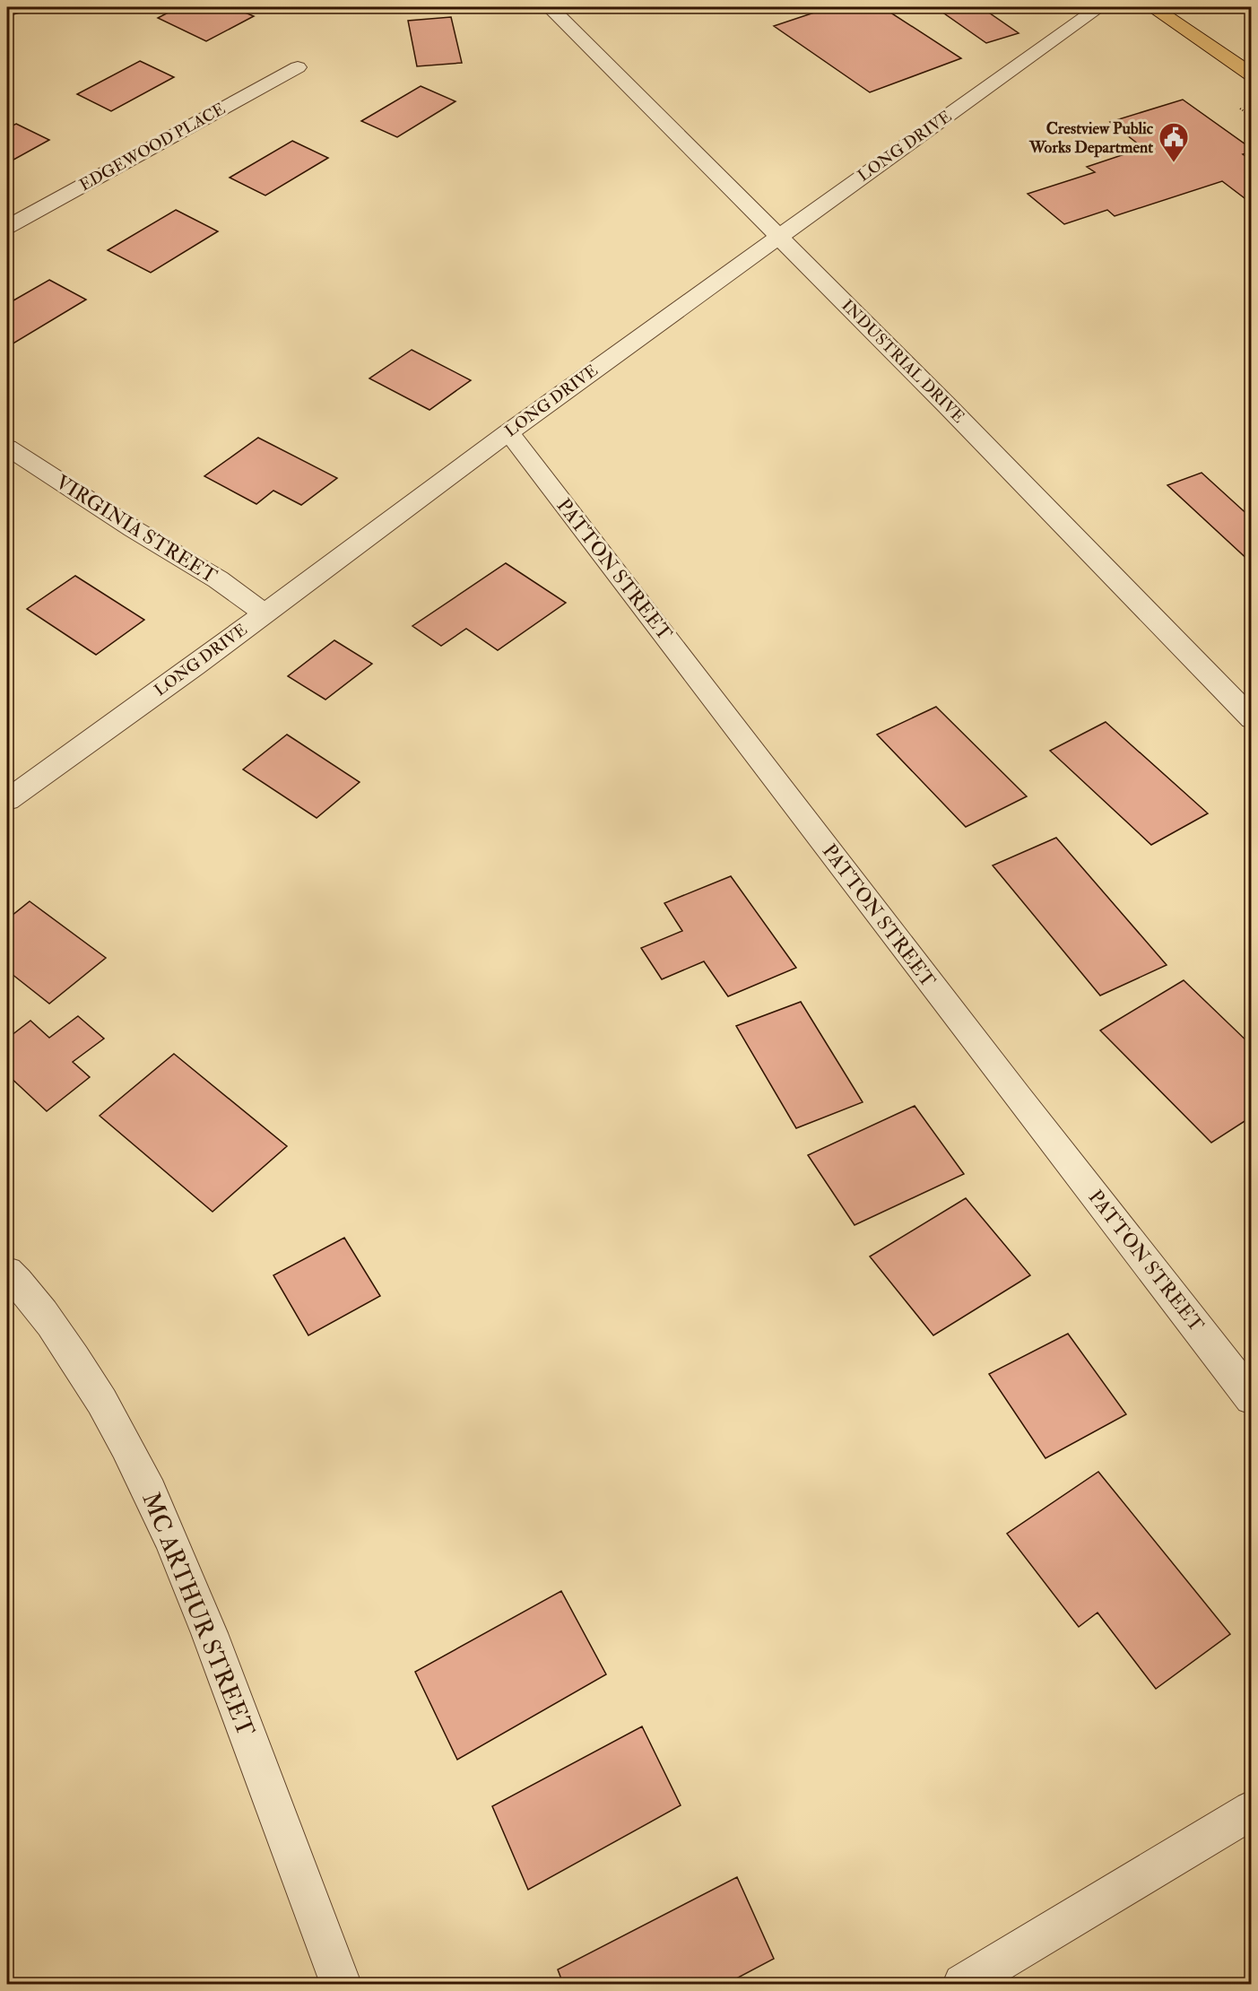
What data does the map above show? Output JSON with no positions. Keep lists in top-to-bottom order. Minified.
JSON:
{"streets":{"street":["LONG DRIVE","EDGEWOOD PLACE","INDUSTRIAL DRIVE","VIRGINIA STREET","PATTON STREET","MC ARTHUR STREET"]},"crossings":[["LONG DRIVE","INDUSTRIAL DRIVE"],["LONG DRIVE","VIRGINIA STREET"],["LONG DRIVE","PATTON STREET"]],"places":{"public building":["Crestview Public Works Department"]}}
